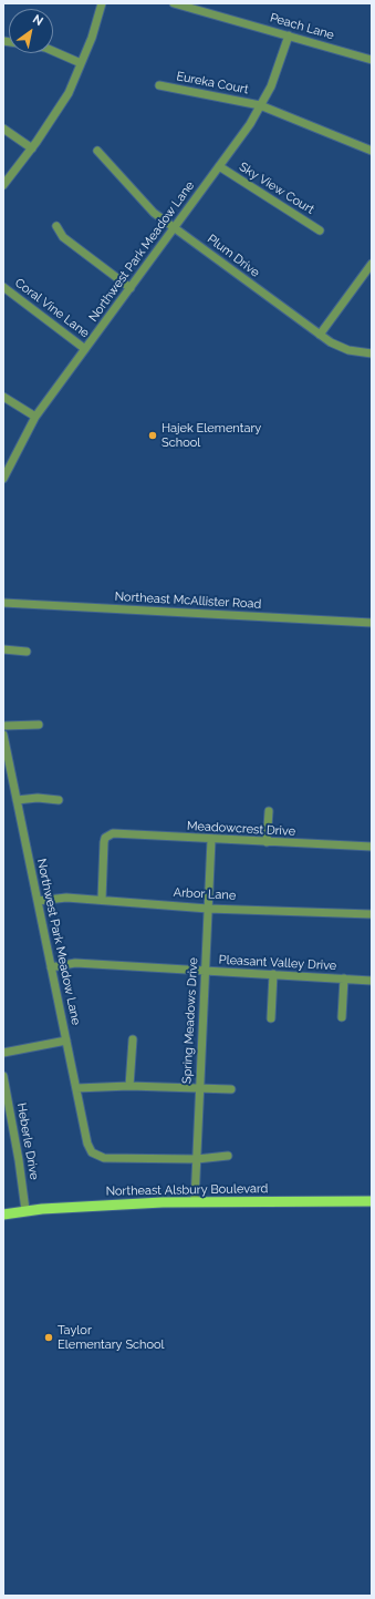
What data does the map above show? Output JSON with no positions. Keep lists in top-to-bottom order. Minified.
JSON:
{"streets":{"main road":["Northeast Alsbury Boulevard"],"street":["Peach Lane","Eureka Court","Sky View Court","Northwest Park Meadow Lane","Plum Drive","Coral Vine Lane","Northeast McAllister Road","Meadowcrest Drive","Arbor Lane","Pleasant Valley Drive","Spring Meadows Drive","Heberle Drive"]},"crossings":[["Peach Lane","Northwest Park Meadow Lane"],["Eureka Court","Northwest Park Meadow Lane"],["Sky View Court","Northwest Park Meadow Lane"],["Northwest Park Meadow Lane","Plum Drive"],["Northwest Park Meadow Lane","Coral Vine Lane"],["Northwest Park Meadow Lane","Arbor Lane"],["Northwest Park Meadow Lane","Pleasant Valley Drive"],["Northwest Park Meadow Lane","Spring Meadows Drive"],["Meadowcrest Drive","Arbor Lane"],["Meadowcrest Drive","Spring Meadows Drive"],["Arbor Lane","Spring Meadows Drive"],["Pleasant Valley Drive","Spring Meadows Drive"],["Spring Meadows Drive","Northeast Alsbury Boulevard"],["Heberle Drive","Northeast Alsbury Boulevard"]],"places":["Hajek Elementary School","Taylor Elementary School"],"north":"top right"}
